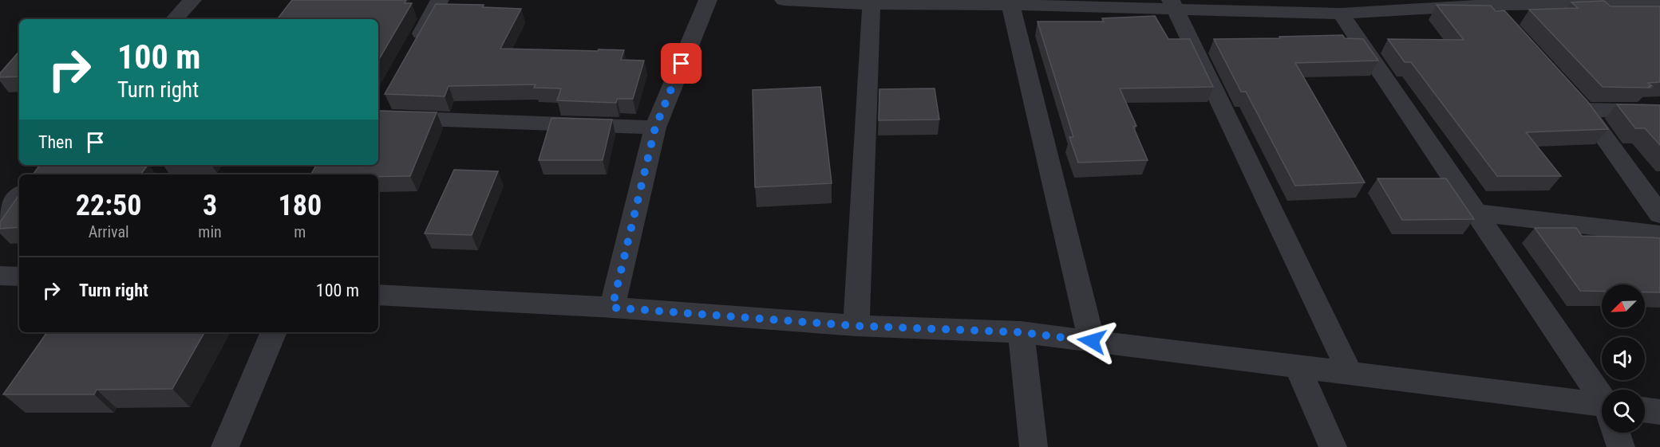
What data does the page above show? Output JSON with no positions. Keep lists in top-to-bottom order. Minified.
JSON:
{"north":"bottom left","page":{"turn":["100 m","Turn right"],"then":"Then","eta":["22:50","Arrival","3","min","180","m"],"list":[{"name":"Turn right","value":"100 m"}]}}
